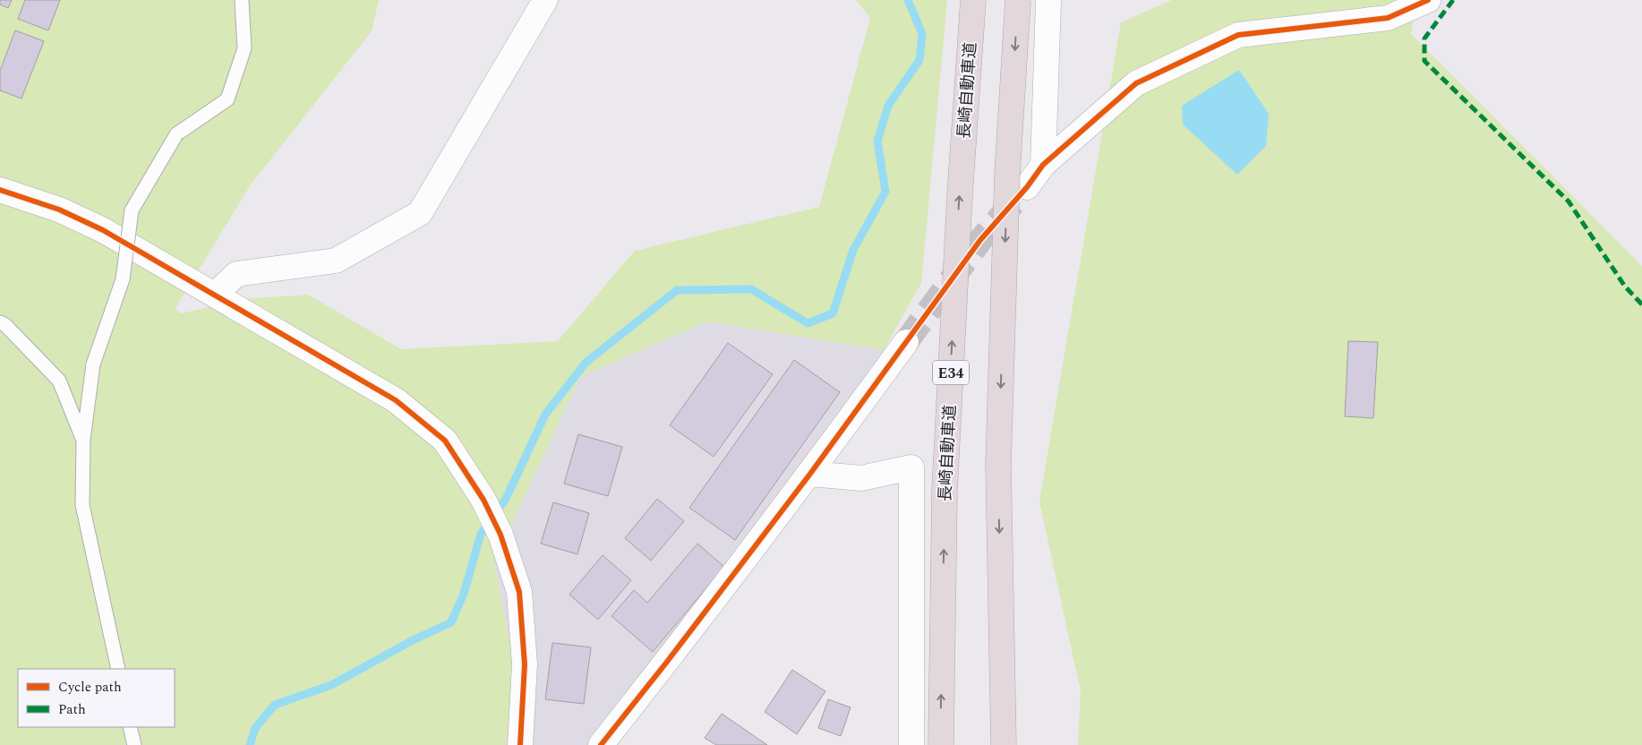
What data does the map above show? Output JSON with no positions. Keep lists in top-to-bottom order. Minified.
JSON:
{"streets":{"highway":["長崎自動車道","E34"]},"legend":["Cycle path","Path"]}
